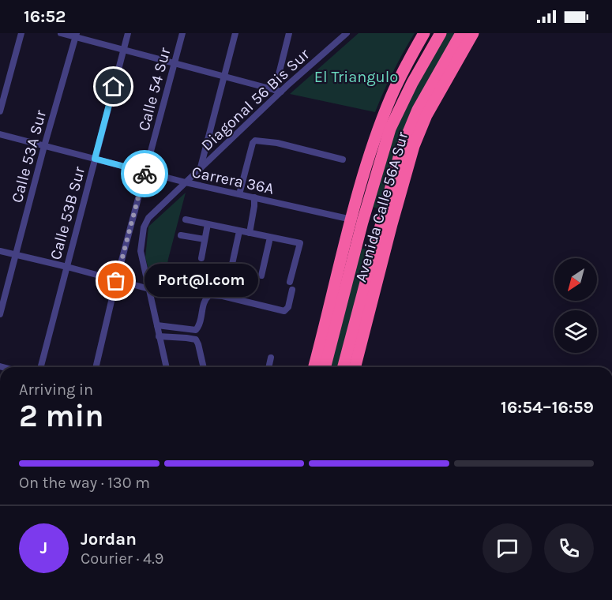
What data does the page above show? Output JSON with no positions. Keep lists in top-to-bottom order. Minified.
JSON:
{"streets":{"highway":["Avenida Calle 56A Sur"],"street":["Calle 54 Sur","Diagonal 56 Bis Sur","Calle 53A Sur","Carrera 36A","Calle 53B Sur"]},"crossings":[["Calle 54 Sur","Carrera 36A"],["Diagonal 56 Bis Sur","Carrera 36A"],["Calle 53A Sur","Carrera 36A"],["Carrera 36A","Avenida Calle 56A Sur"],["Carrera 36A","Calle 53B Sur"]],"parks":["El Triangulo"],"places":["Port@l.com"],"north":"bottom left","page":{"status":"16:52","bubble":"Port@l.com","heading":["2 min","Arriving in","16:54–16:59"],"panel":["Jordan","Courier · 4.9"],"bar":"On the way · 130 m","round":"J"}}
